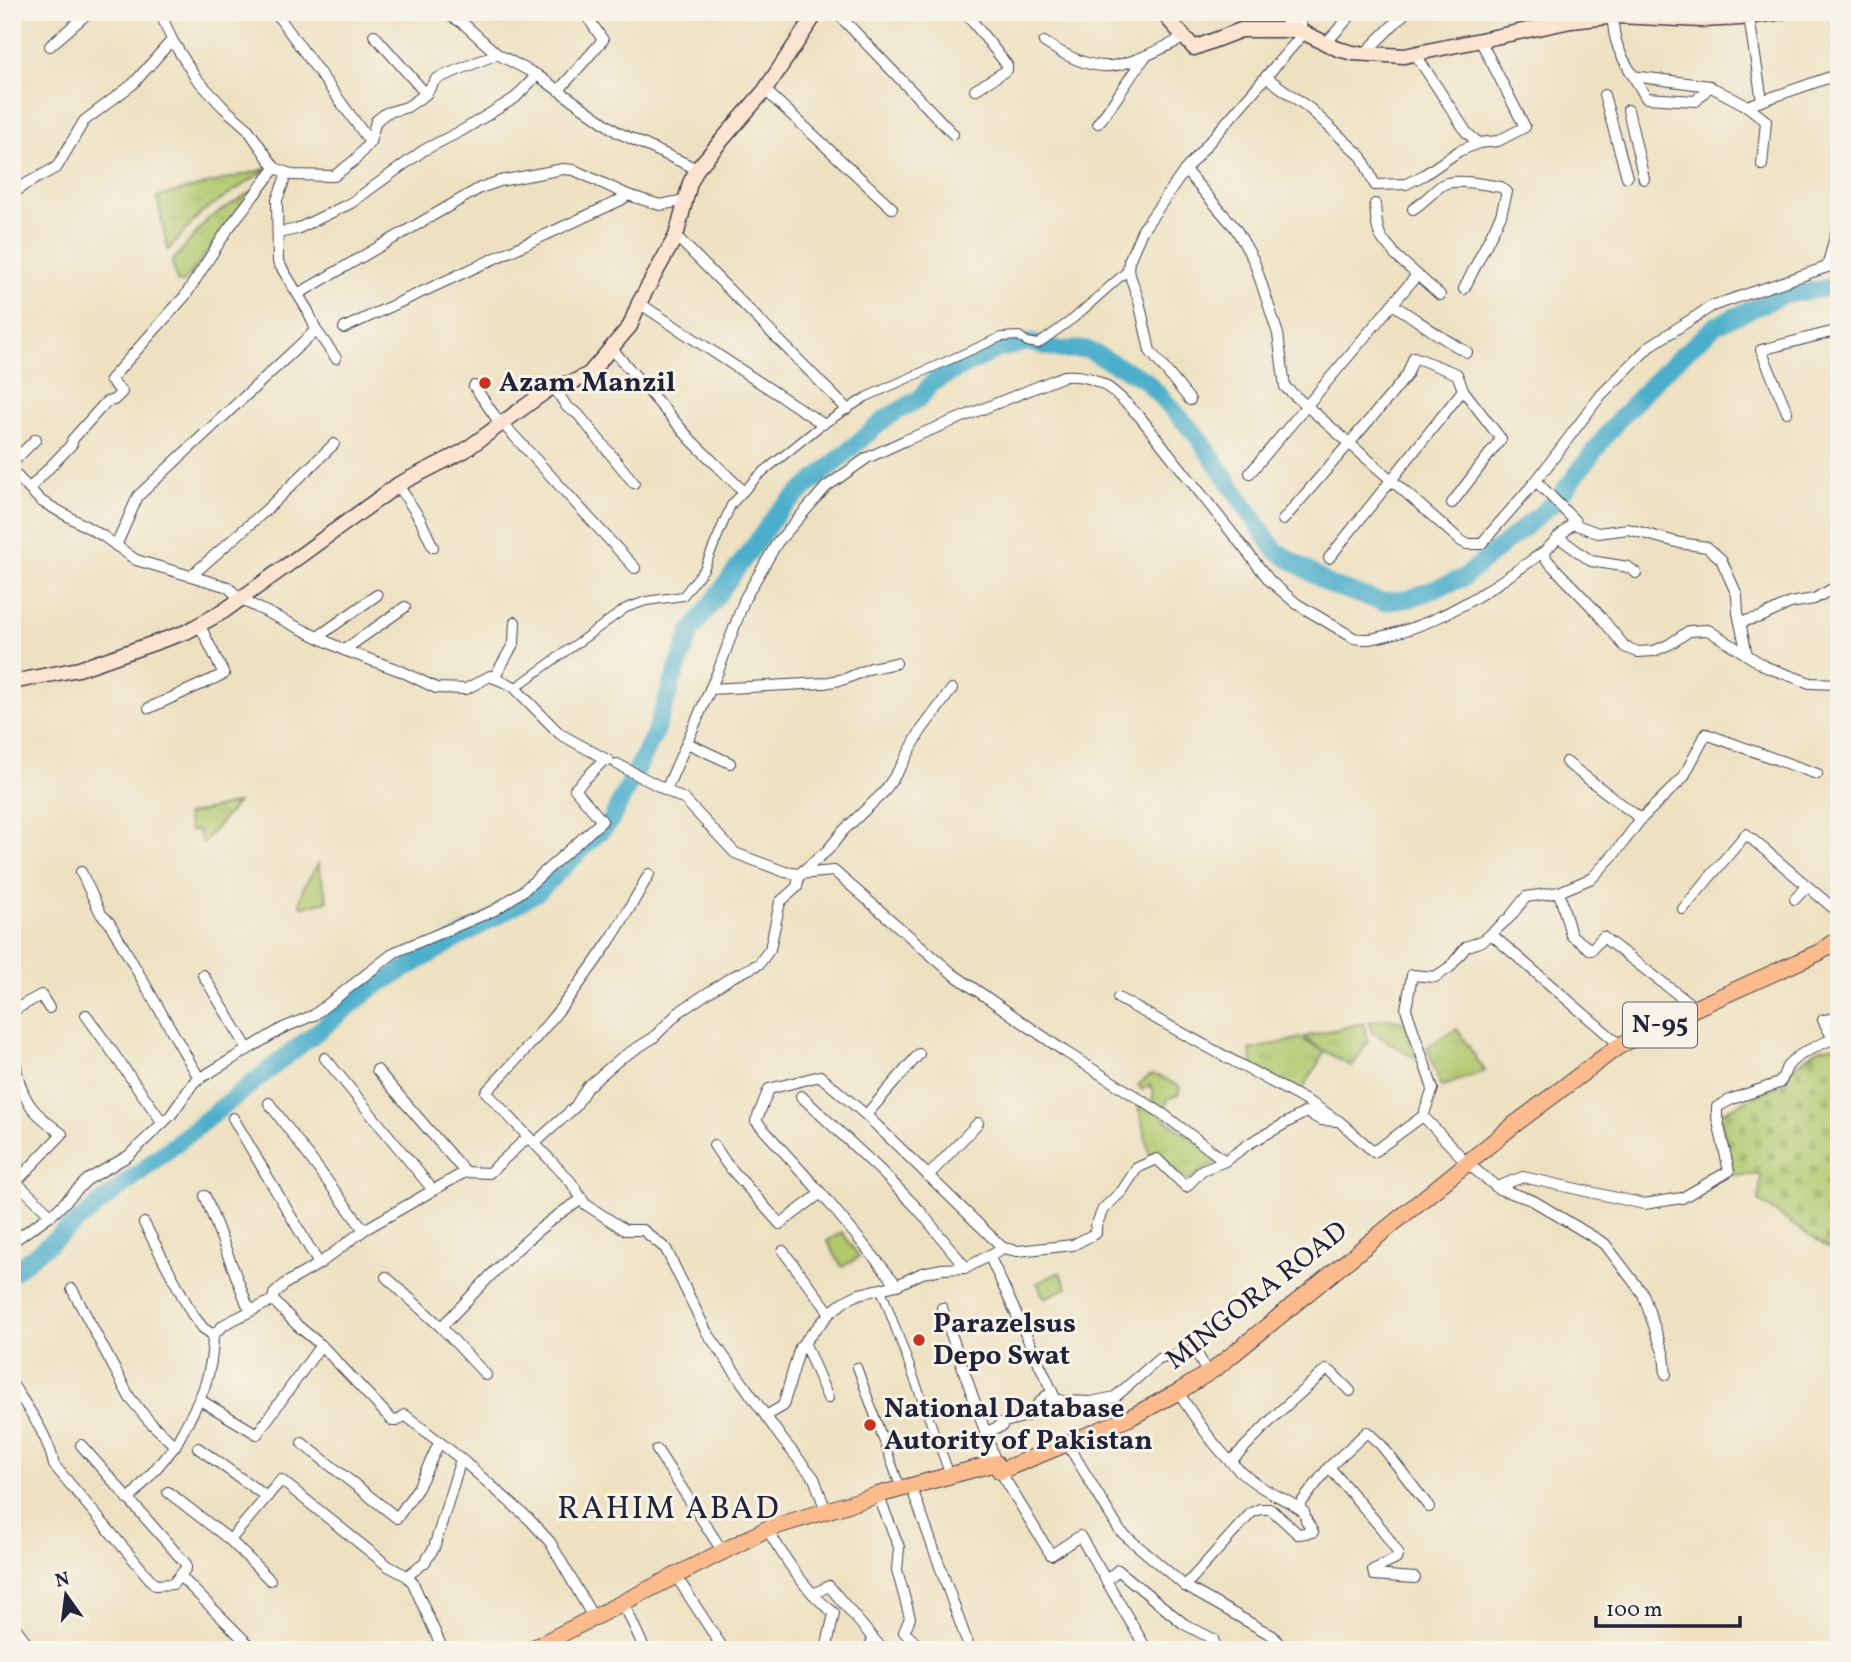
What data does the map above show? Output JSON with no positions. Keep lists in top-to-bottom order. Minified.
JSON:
{"streets":{"main road":["N-95","MINGORA ROAD"]},"crossings":[["N-95","MINGORA ROAD"]],"districts":["RAHIM ABAD"],"places":["Azam Manzil","Parazelsus Depo Swat","National Database Autority of Pakistan"],"scale_bar":"100 m","north":"top"}
